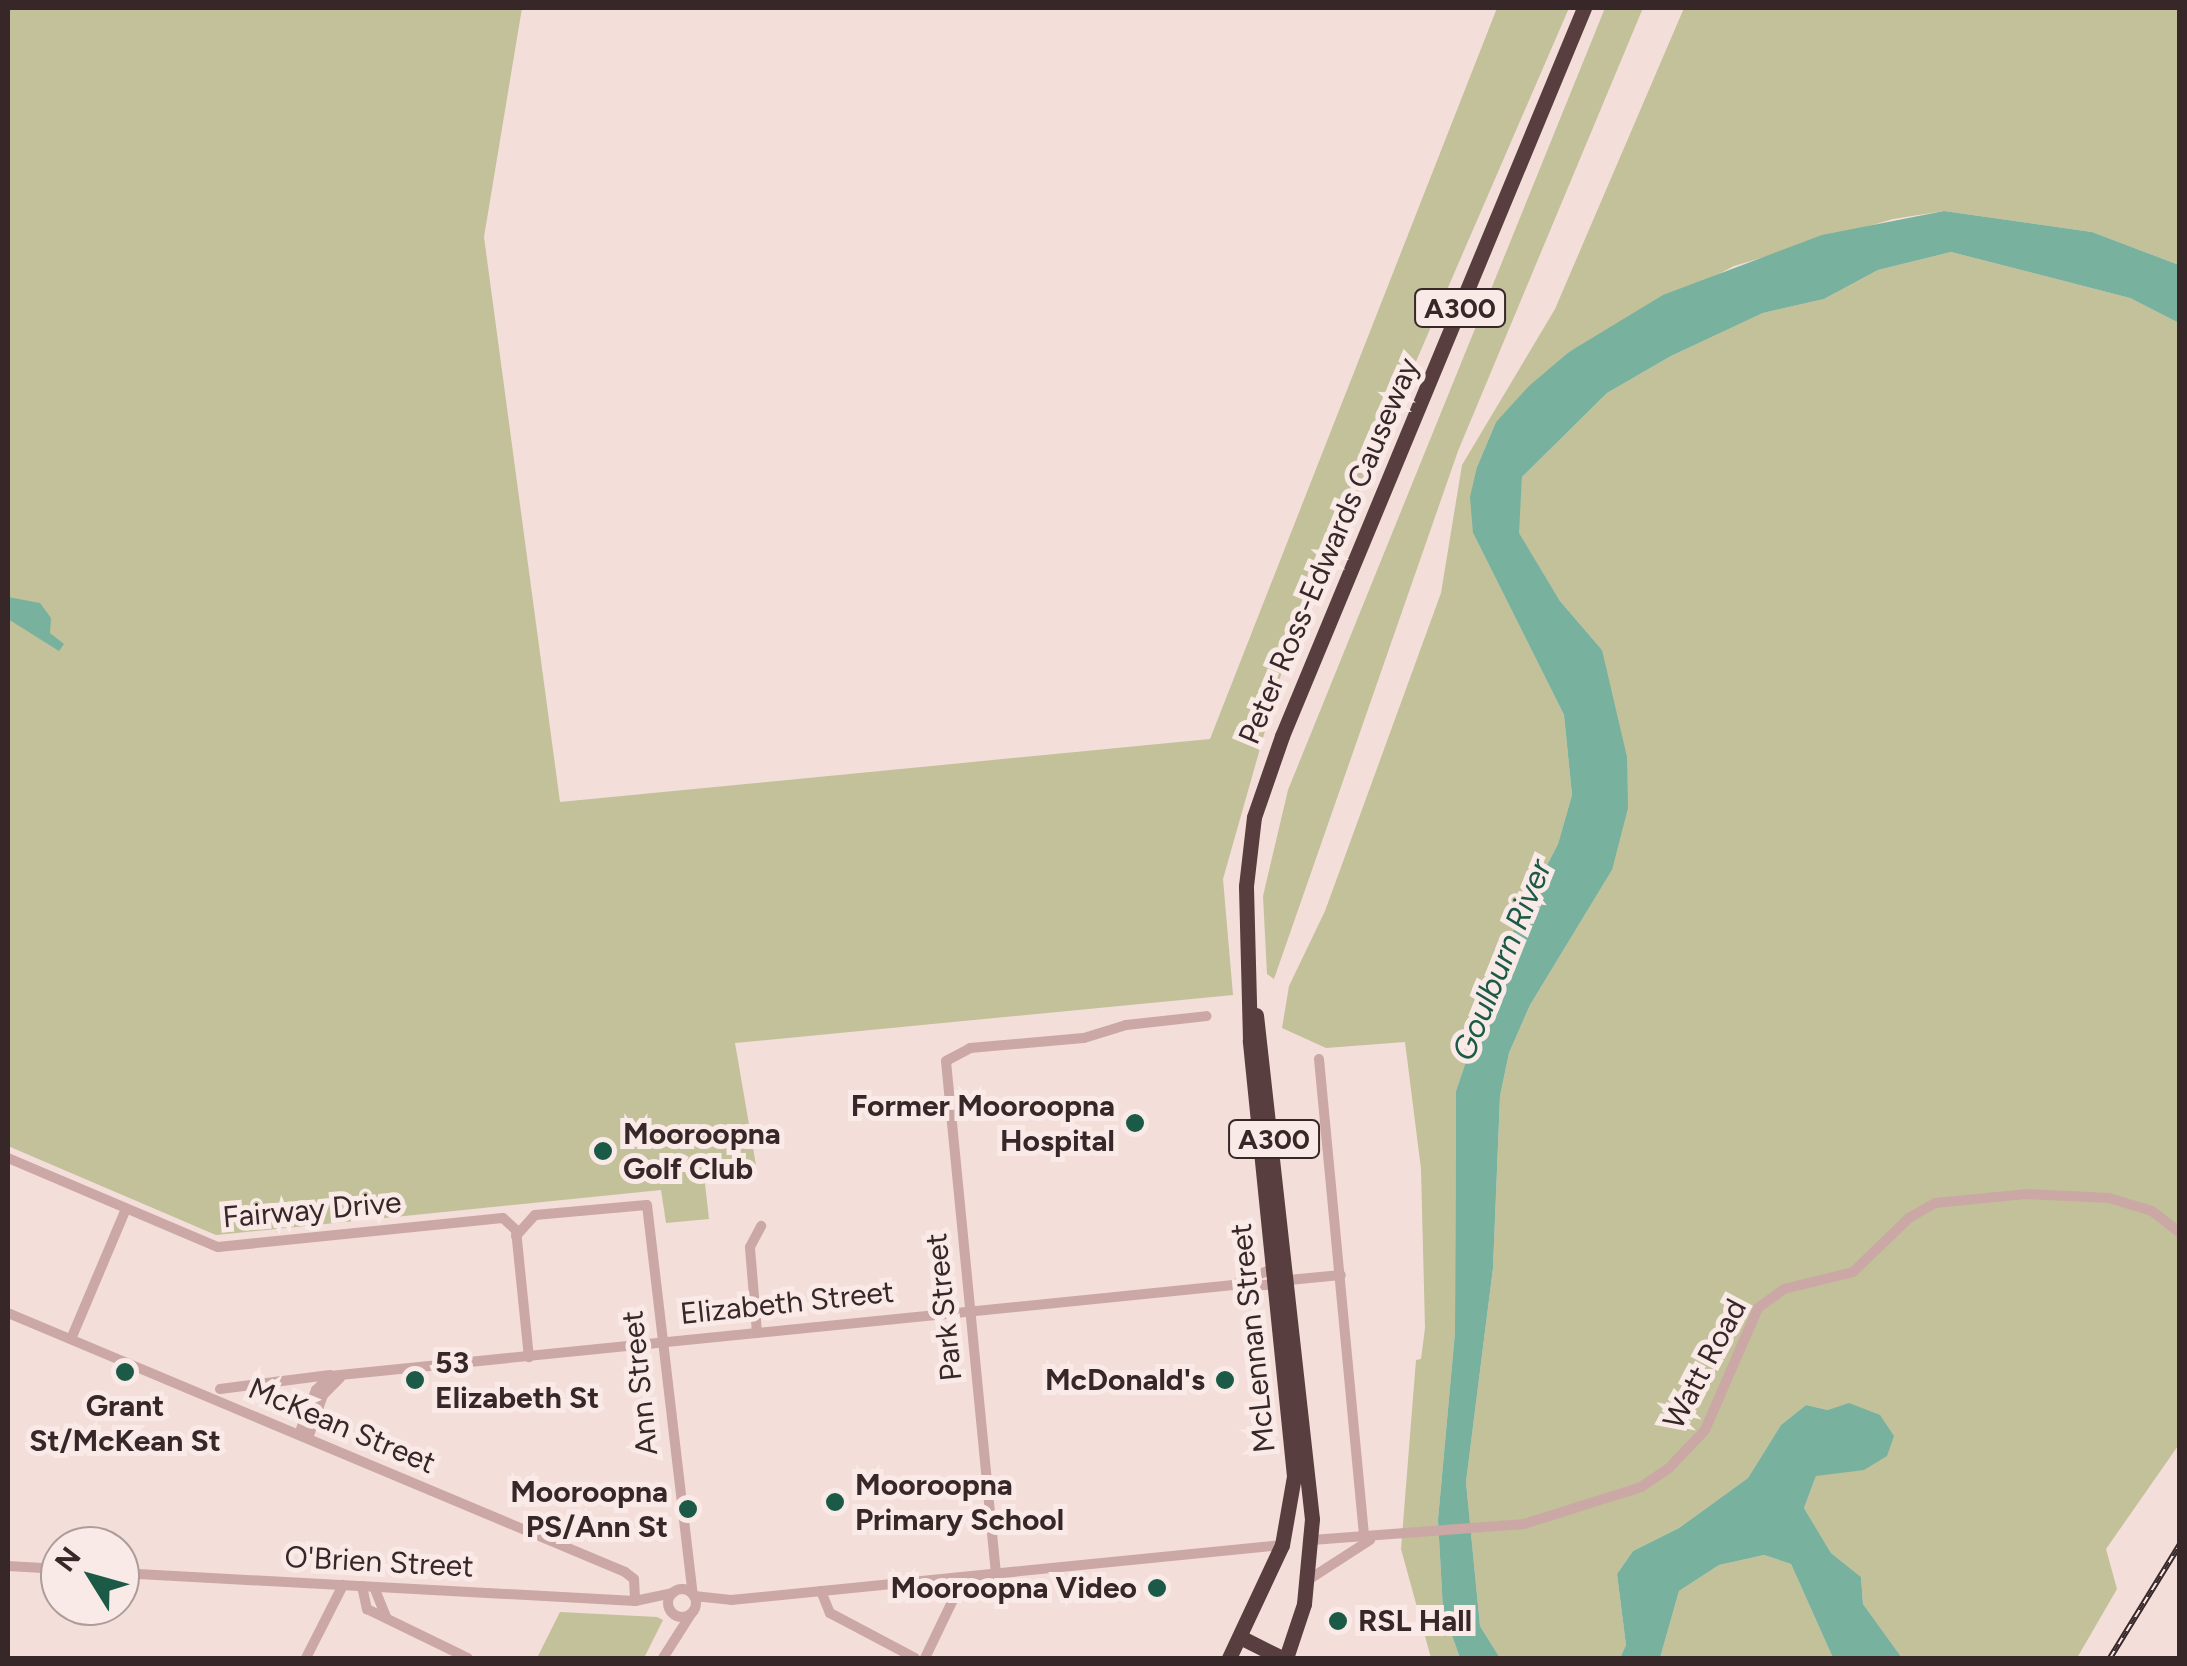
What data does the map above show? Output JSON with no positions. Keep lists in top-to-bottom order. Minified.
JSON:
{"streets":{"highway":["A300","Peter Ross-Edwards Causeway","McLennan Street"],"street":["Fairway Drive","Elizabeth Street","Park Street","Watt Road","Ann Street","McKean Street","O'Brien Street"]},"crossings":[["Peter Ross-Edwards Causeway","McLennan Street"],["Fairway Drive","Ann Street"],["Elizabeth Street","Park Street"],["Elizabeth Street","McLennan Street"],["Elizabeth Street","Ann Street"],["McLennan Street","Watt Road"],["Ann Street","O'Brien Street"],["McKean Street","O'Brien Street"]],"water":["Goulburn River"],"places":["Former Mooroopna Hospital","Mooroopna Golf Club","Grant St/McKean St","53 Elizabeth St","McDonald's","Mooroopna Primary School","Mooroopna PS/Ann St","Mooroopna Video","RSL Hall"],"north":"top left"}
